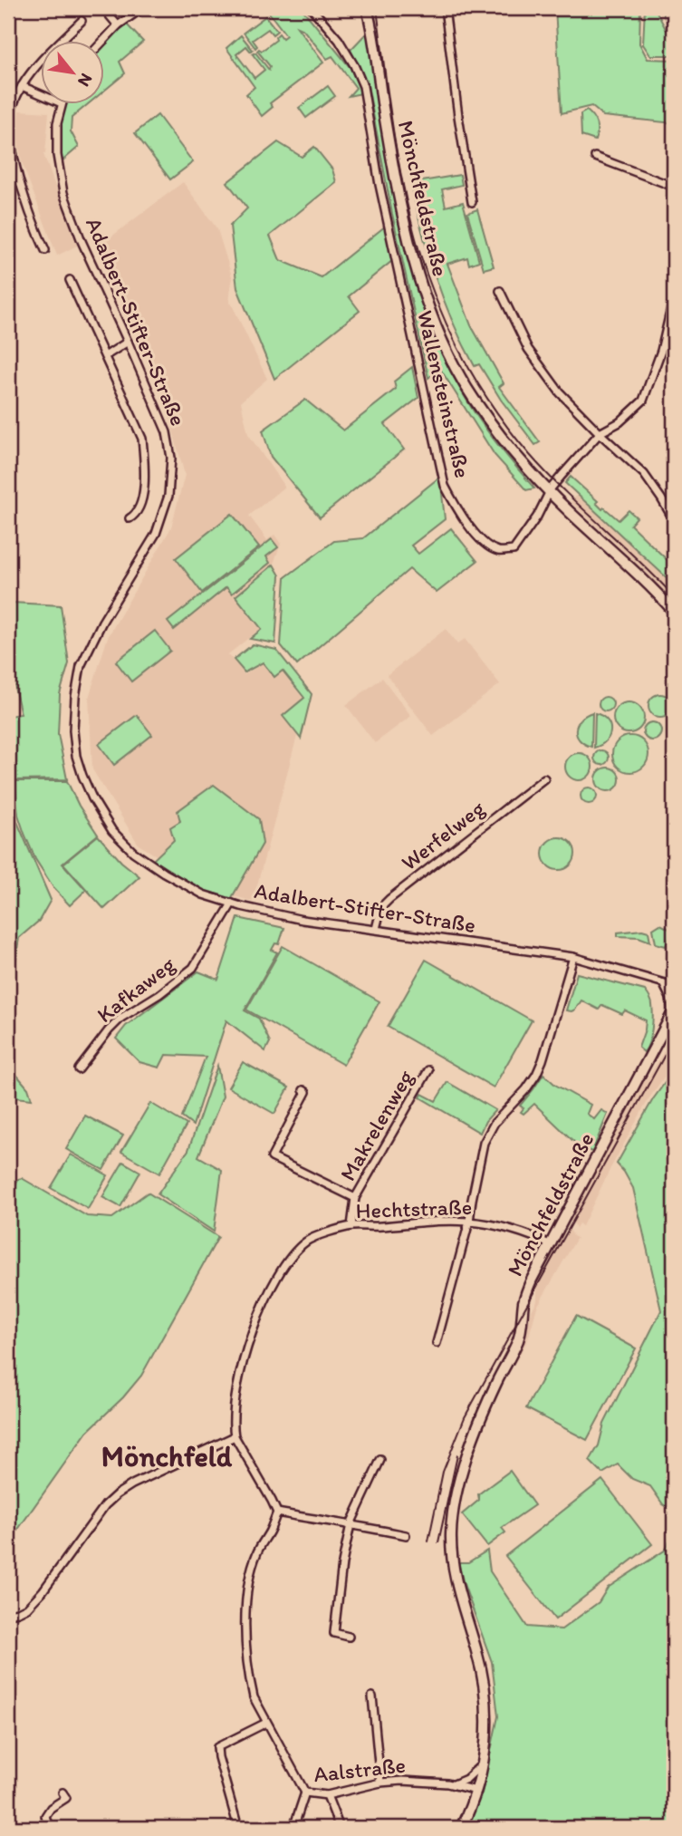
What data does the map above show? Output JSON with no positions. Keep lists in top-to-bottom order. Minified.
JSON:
{"streets":{"main road":["Mönchfeldstraße"],"street":["Adalbert-Stifter-Straße","Wallensteinstraße","Werfelweg","Kafkaweg","Makrelenweg","Hechtstraße","Aalstraße"]},"crossings":[["Mönchfeldstraße","Wallensteinstraße"],["Mönchfeldstraße","Hechtstraße"],["Mönchfeldstraße","Aalstraße"],["Adalbert-Stifter-Straße","Werfelweg"],["Adalbert-Stifter-Straße","Kafkaweg"],["Makrelenweg","Hechtstraße"]],"districts":["Mönchfeld"],"north":"bottom right"}
